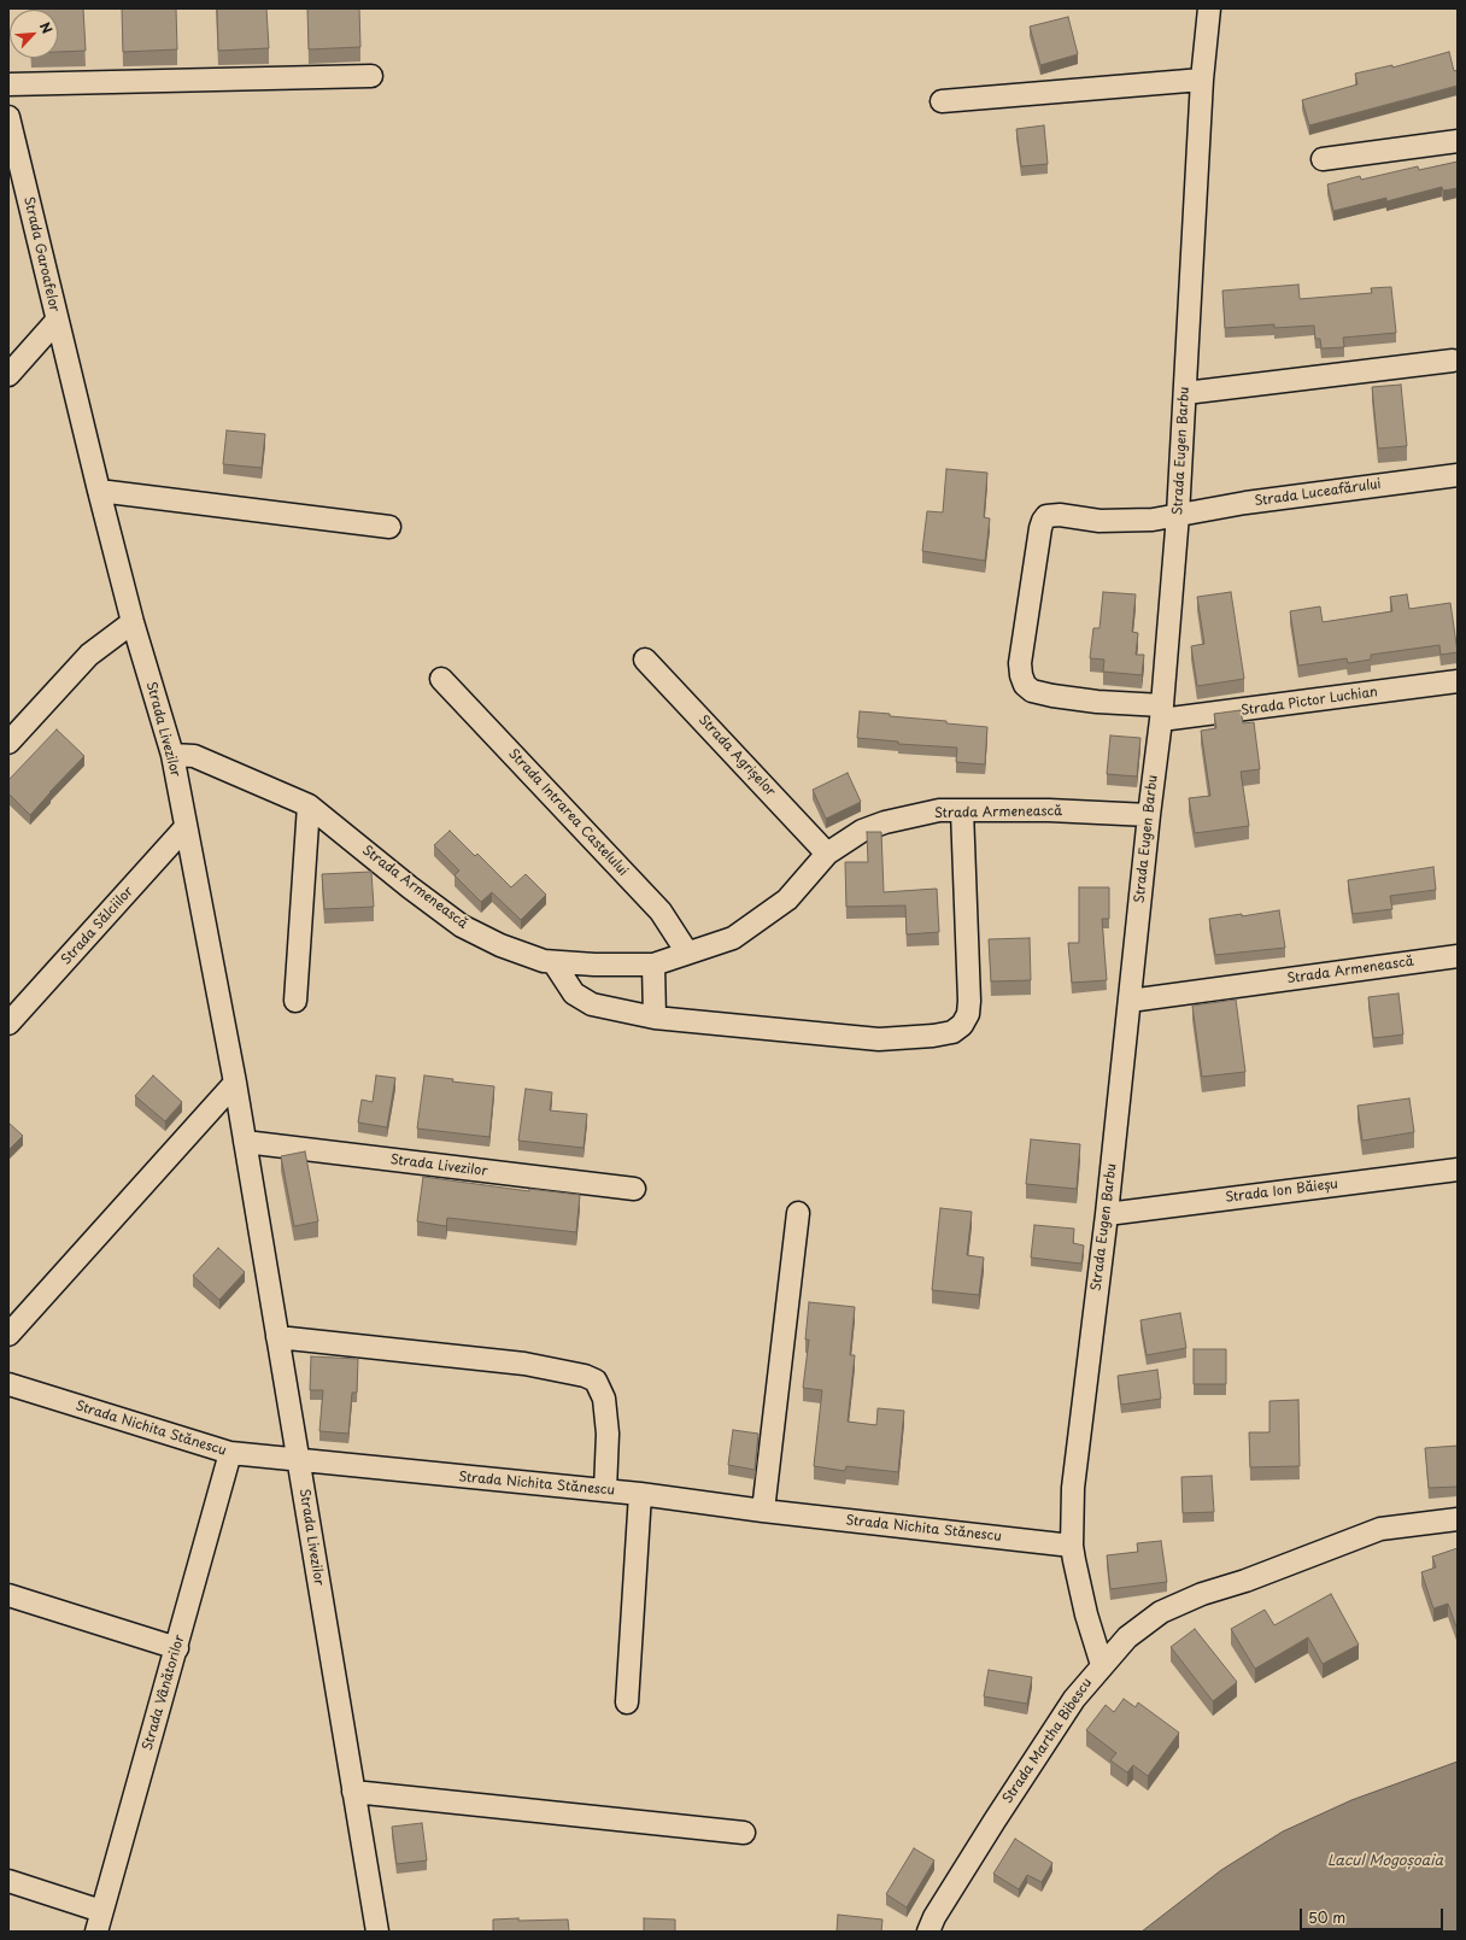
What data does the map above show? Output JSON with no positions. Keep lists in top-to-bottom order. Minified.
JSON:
{"streets":{"street":["Strada Garoafelor","Strada Eugen Barbu","Strada Luceafărului","Strada Pictor Luchian","Strada Livezilor","Strada Agrișelor","Strada Intrarea Castelului","Strada Armenească","Strada Sălciilor","Strada Ion Băieșu","Strada Nichita Stănescu","Strada Vânătorilor","Strada Martha Bibescu"]},"crossings":[["Strada Garoafelor","Strada Livezilor"],["Strada Eugen Barbu","Strada Luceafărului"],["Strada Eugen Barbu","Strada Pictor Luchian"],["Strada Eugen Barbu","Strada Armenească"],["Strada Eugen Barbu","Strada Ion Băieșu"],["Strada Eugen Barbu","Strada Nichita Stănescu"],["Strada Eugen Barbu","Strada Martha Bibescu"],["Strada Luceafărului","Strada Pictor Luchian"],["Strada Livezilor","Strada Armenească"],["Strada Livezilor","Strada Sălciilor"],["Strada Livezilor","Strada Nichita Stănescu"],["Strada Agrișelor","Strada Armenească"],["Strada Intrarea Castelului","Strada Armenească"],["Strada Nichita Stănescu","Strada Vânătorilor"]],"water":["Lacul Mogoșoaia"],"scale_bar":"50 m","north":"top right"}
